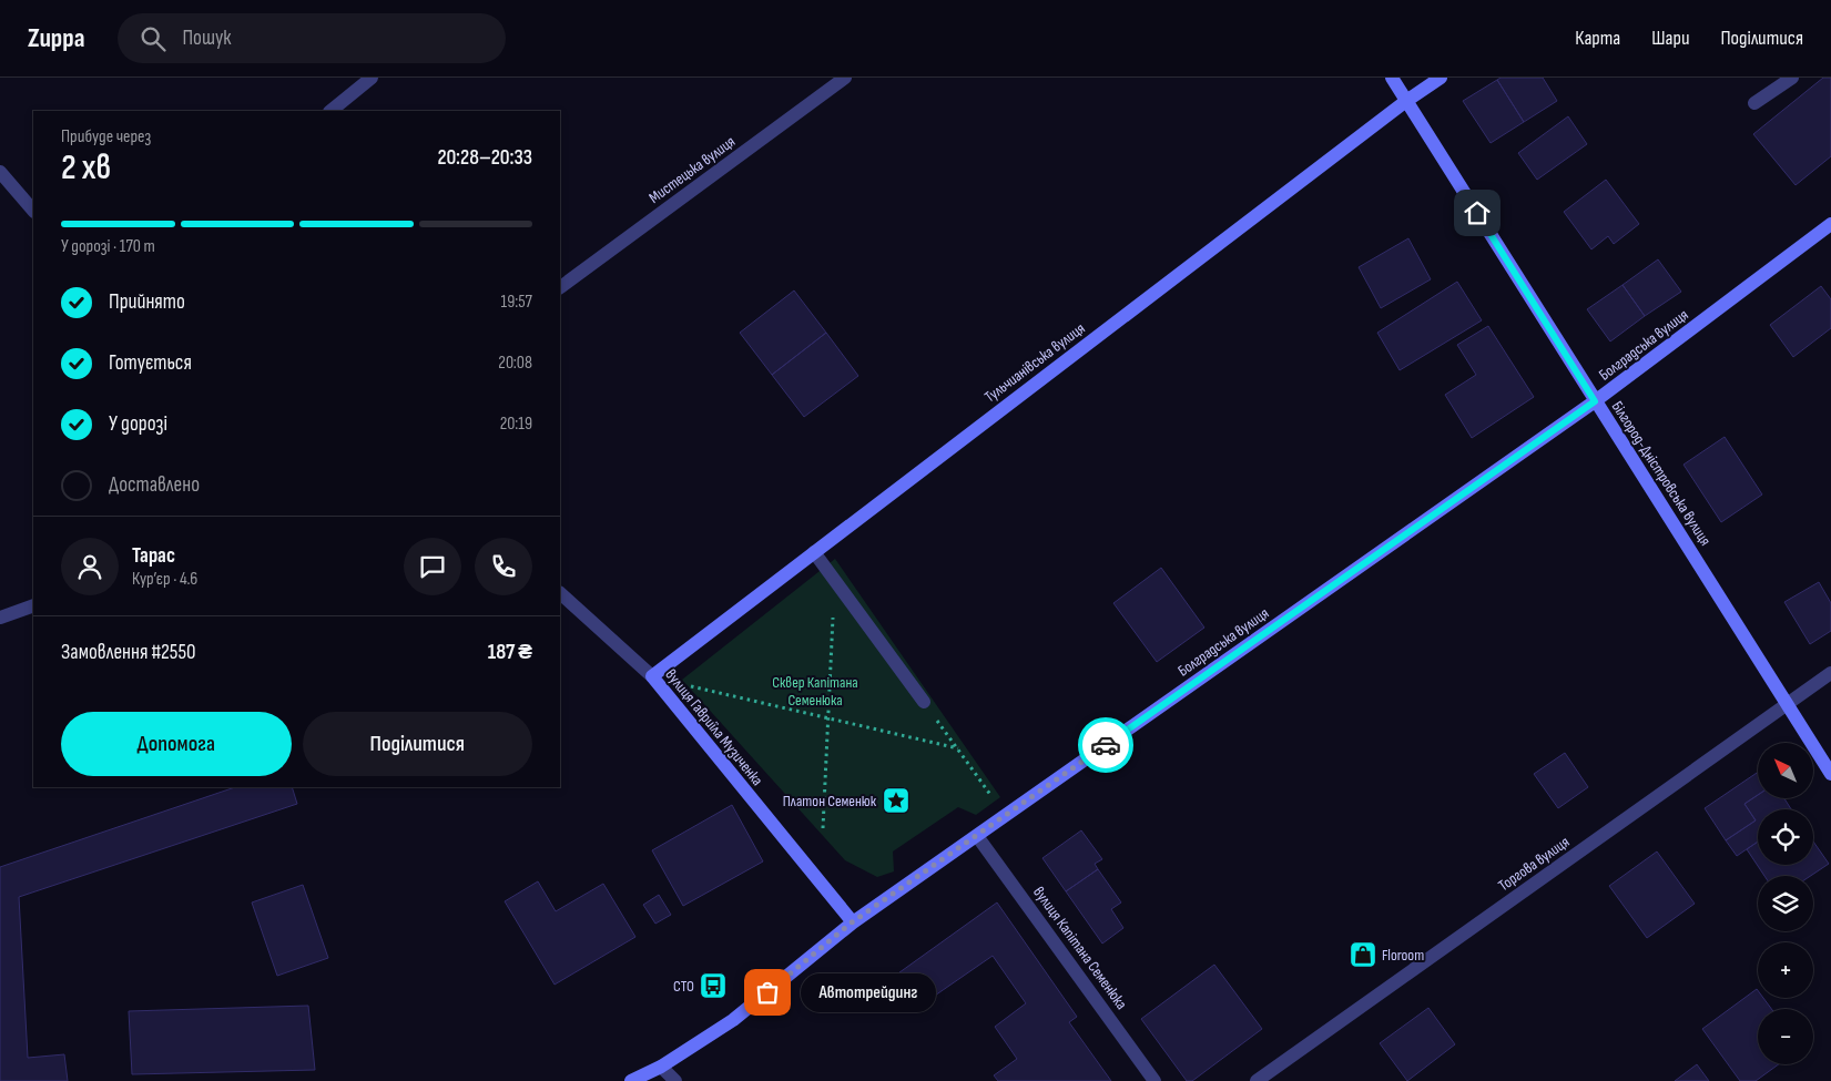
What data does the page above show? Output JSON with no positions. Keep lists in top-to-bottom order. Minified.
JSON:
{"streets":{"main road":["Болградська вулиця","Тульчианівська вулиця","Білгород-Дністровська вулиця","вулиця Гавриїла Музиченка"],"street":["Мистецька вулиця","Торгова вулиця","вулиця Капітана Семенюка"]},"crossings":[["Болградська вулиця","Білгород-Дністровська вулиця"],["Болградська вулиця","вулиця Гавриїла Музиченка"],["Болградська вулиця","вулиця Капітана Семенюка"],["Тульчианівська вулиця","Білгород-Дністровська вулиця"],["Тульчианівська вулиця","вулиця Гавриїла Музиченка"],["Білгород-Дністровська вулиця","Торгова вулиця"]],"parks":["Сквер Капітана Семенюка"],"places":{"place":["Платон Семенюк"],"shop":["Floroom"],"bus stop":["СТО"],"other":["Автотрейдинг"]},"north":"top left","page":{"header":"Zuppa","search":"Пошук","nav":["Карта","Шари","Поділитися"],"heading":["2 хв","Прибуде через","20:28–20:33"],"panel":["Тарас","Кур’єр · 4.6","Замовлення #2550","187 ₴"],"bar":"У дорозі · 170 m","list":[["Прийнято","19:57"],["Готується","20:08"],["У дорозі","20:19"],"Доставлено"],"buttons":["Допомога","Поділитися"],"map_buttons":["+","−"],"bubble":"Автотрейдинг"}}
